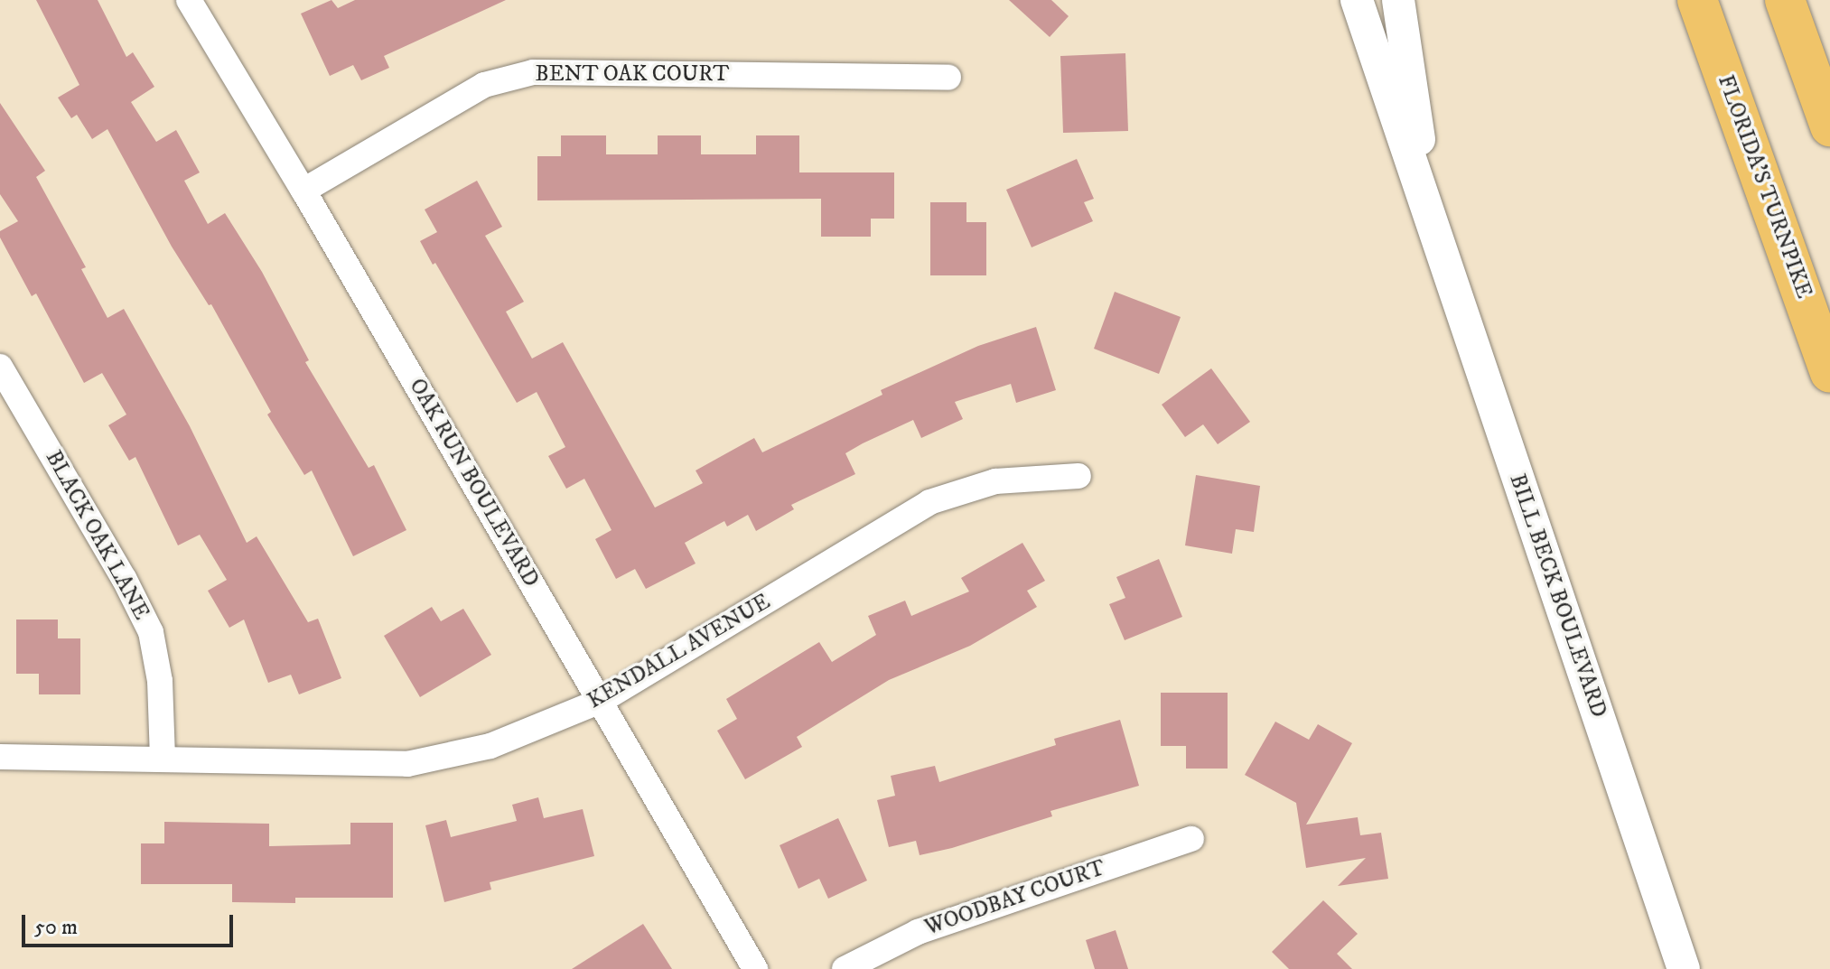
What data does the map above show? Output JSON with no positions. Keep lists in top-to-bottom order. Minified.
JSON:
{"streets":{"highway":["FLORIDA'S TURNPIKE"],"street":["BENT OAK COURT","OAK RUN BOULEVARD","BLACK OAK LANE","BILL BECK BOULEVARD","KENDALL AVENUE","WOODBAY COURT"]},"crossings":[["BENT OAK COURT","OAK RUN BOULEVARD"],["OAK RUN BOULEVARD","KENDALL AVENUE"],["BLACK OAK LANE","KENDALL AVENUE"]],"scale_bar":"50 m"}
